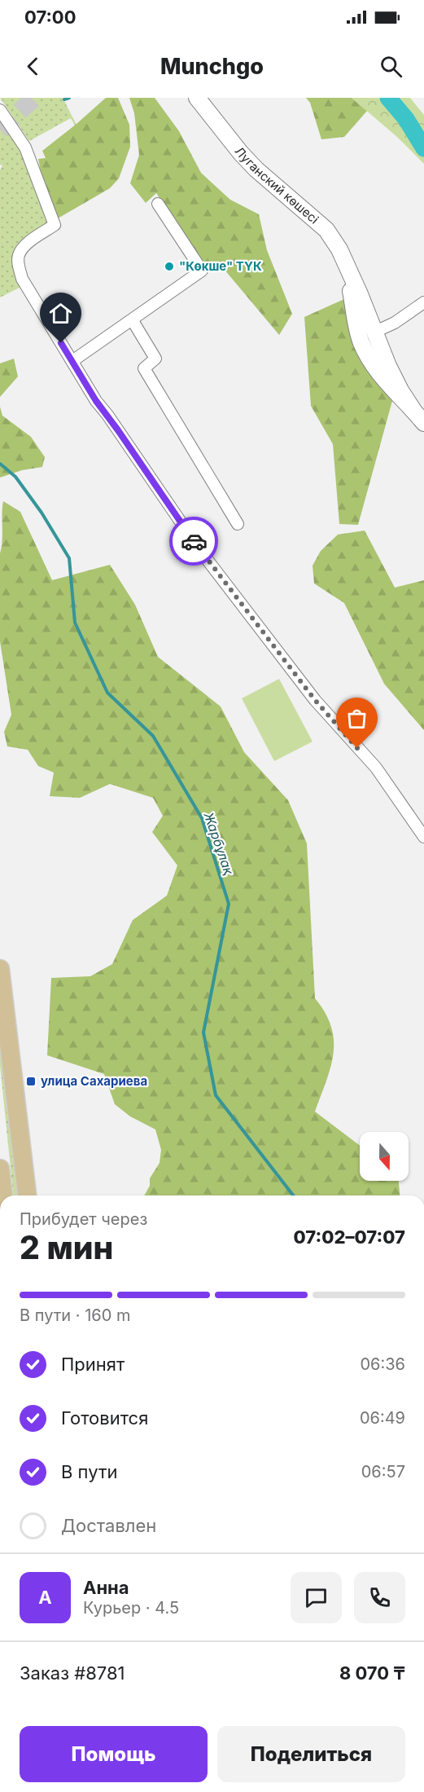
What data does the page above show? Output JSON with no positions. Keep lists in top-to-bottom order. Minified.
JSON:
{"streets":{"street":["Луганский көшесі"]},"water":["Жарбұлақ"],"places":{"other":["\"Көкше\" ТҮК"],"transit":["улица Сахариева"]},"north":"bottom","page":{"status":"07:00","header":"Munchgo","heading":["2 мин","Прибудет через","07:02–07:07"],"panel":["Анна","Курьер · 4.5","Заказ #8781","8 070 ₸"],"bar":"В пути · 160 m","list":[["Принят","06:36"],["Готовится","06:49"],["В пути","06:57"],"Доставлен"],"round":"А","buttons":["Помощь","Поделиться"]}}
